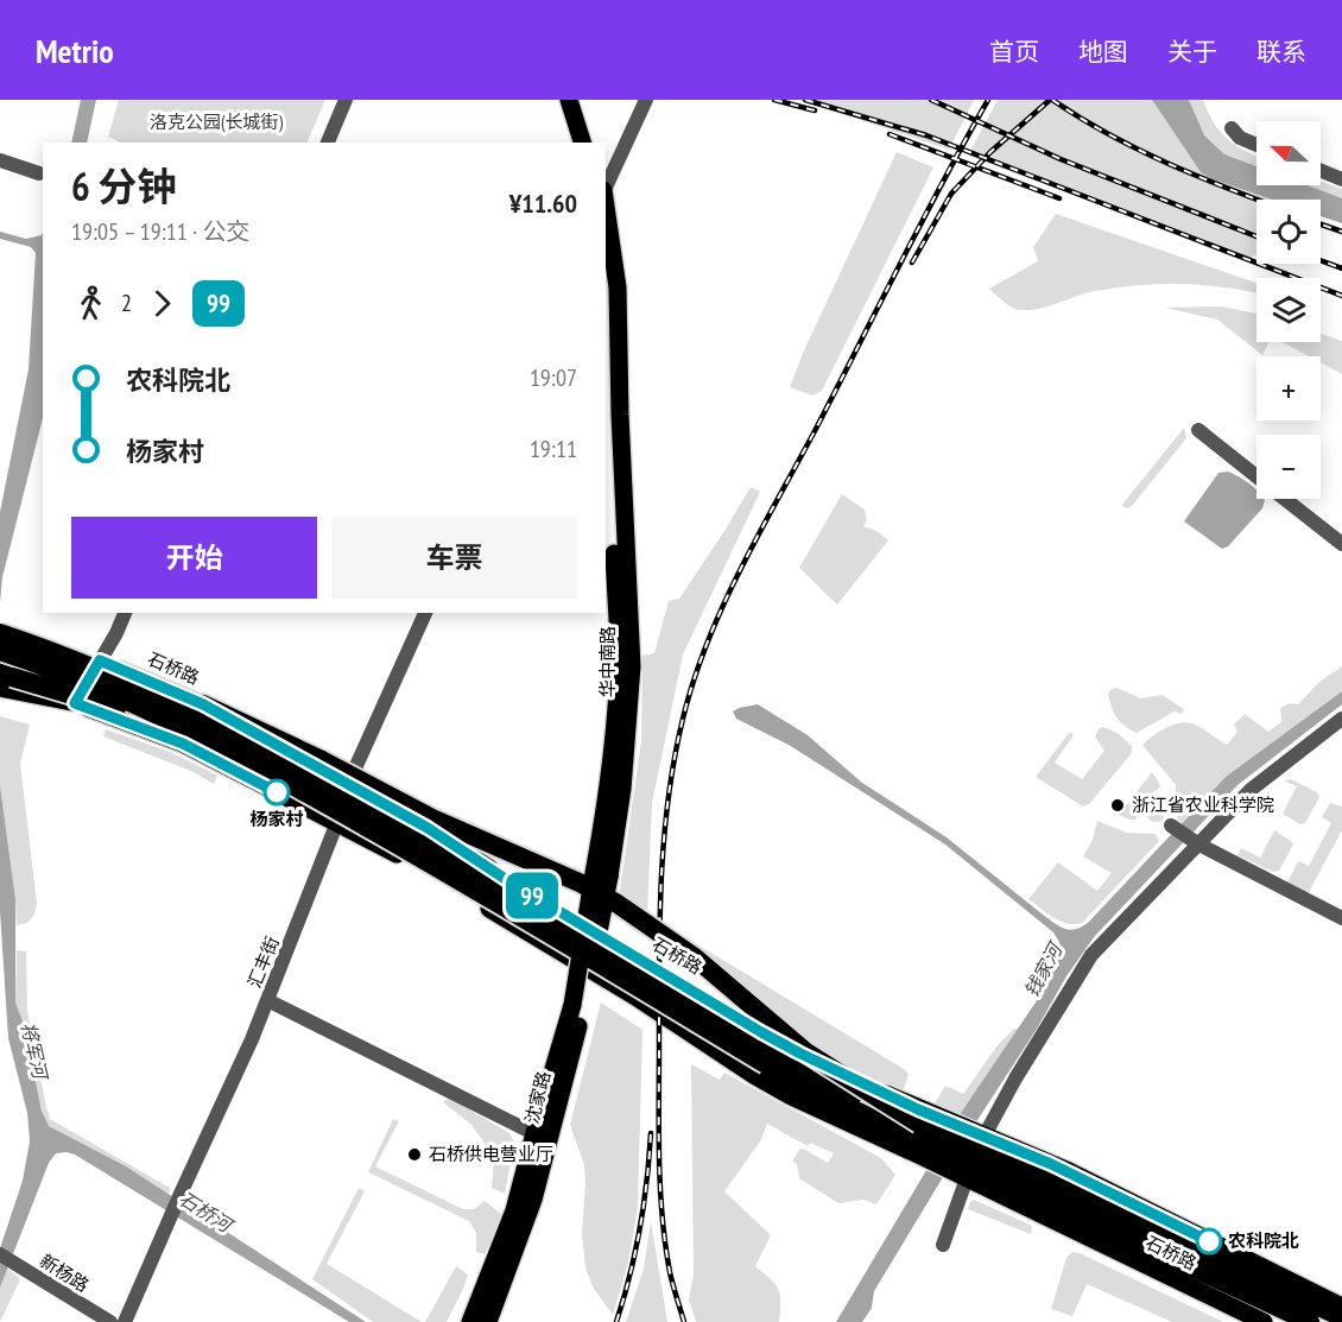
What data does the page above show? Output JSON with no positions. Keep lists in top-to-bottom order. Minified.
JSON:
{"streets":{"main road":["华中南路","石桥路","沈家路"],"street":["汇丰街","新杨路"]},"crossings":[["华中南路","沈家路"],["石桥路","汇丰街"]],"water":["钱家河","将军河","石桥河"],"parks":["洛克公园(长城街)"],"places":["杨家村","浙江省农业科学院","石桥供电营业厅","农科院北"],"lines":["bus line 99"],"north":"left","page":{"header":"Metrio","nav":["首页","地图","关于","联系"],"on_map":"99","map_buttons":["+","−"],"heading":["6 分钟","19:05 – 19:11 · 公交","¥11.60"],"legs":["2","99"],"list":[{"name":"农科院北","value":"19:07"},{"name":"杨家村","value":"19:11"}],"buttons":["开始","车票"]}}
